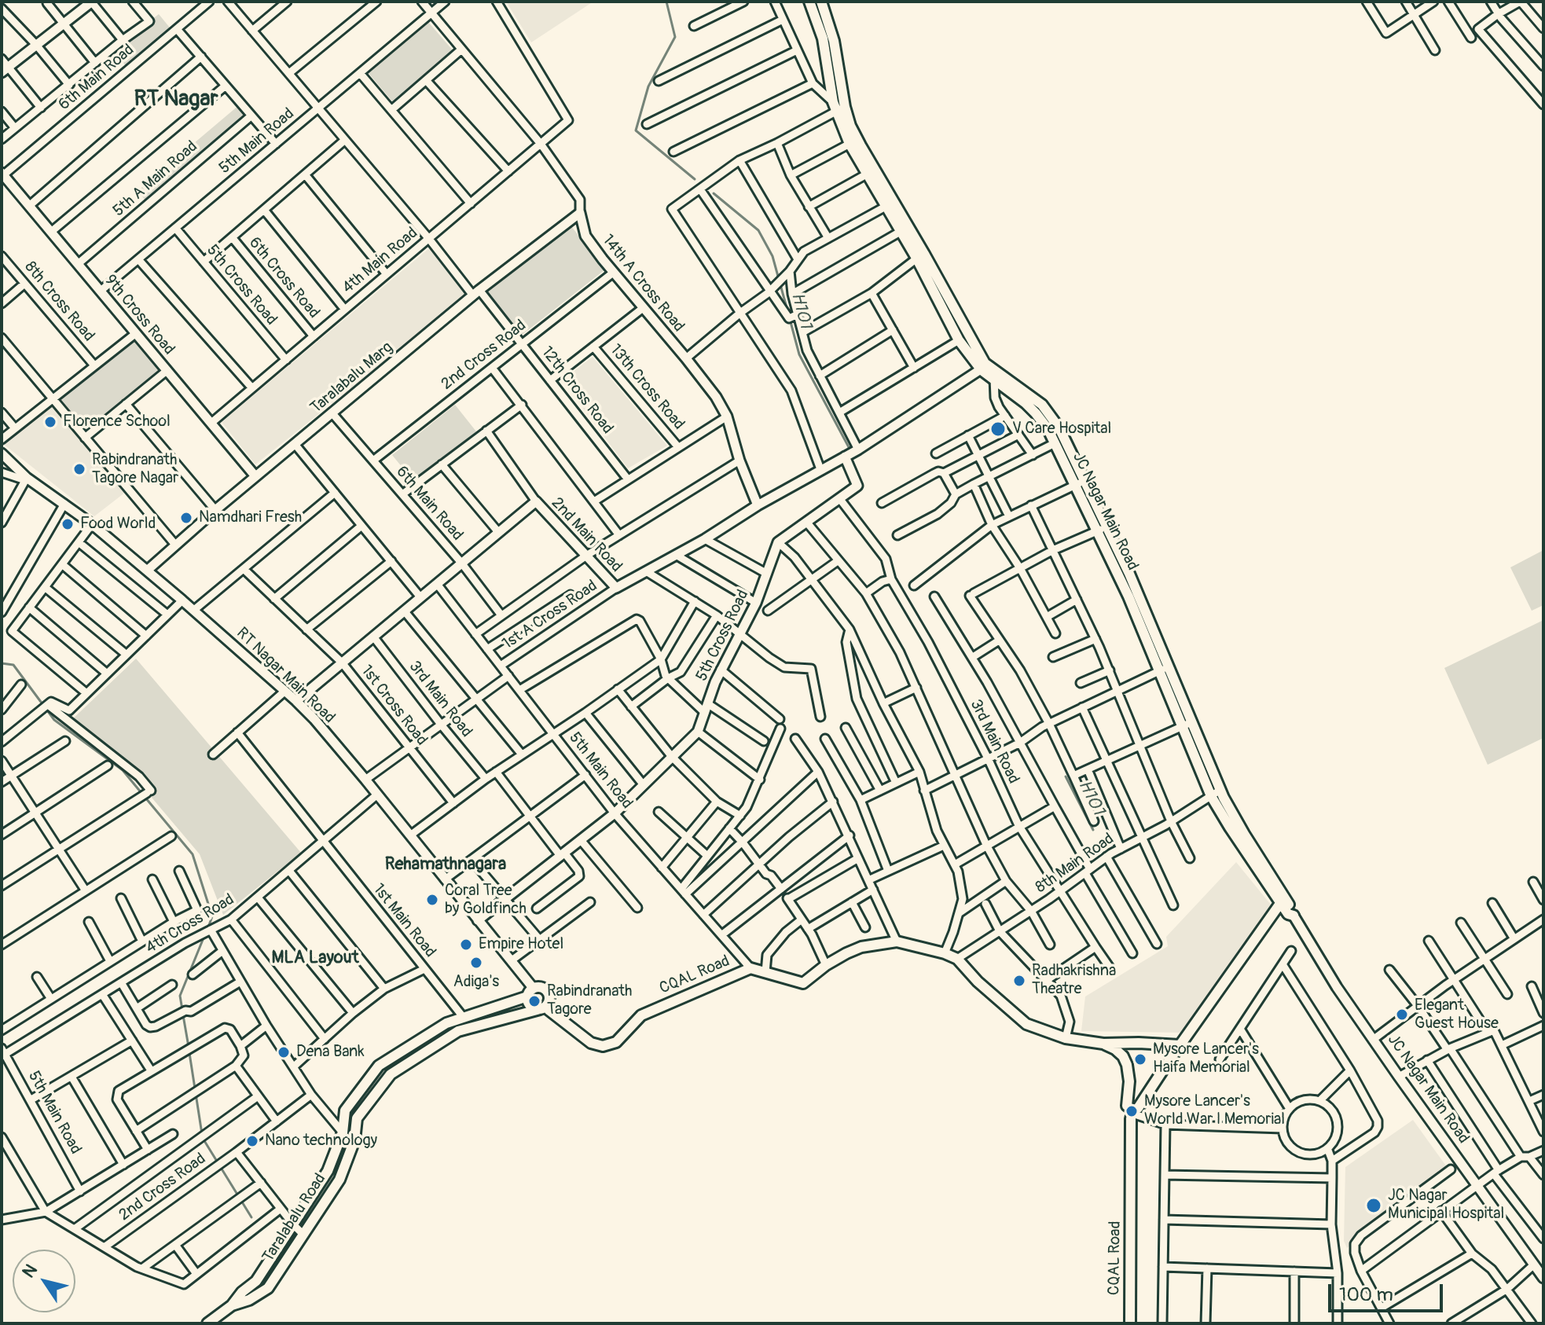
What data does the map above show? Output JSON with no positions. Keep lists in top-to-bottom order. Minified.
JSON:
{"streets":{"main road":["JC Nagar Main Road","CQAL Road","Taralabalu Road"],"street":["6th Main Road","5th Main Road","5th A Main Road","4th Main Road","6th Cross Road","14th A Cross Road","5th Cross Road","8th Cross Road","9th Cross Road","2nd Cross Road","Taralabalu Marg","13th Cross Road","12th Cross Road","2nd Main Road","1st A Cross Road","RT Nagar Main Road","3rd Main Road","1st Cross Road","8th Main Road","1st Main Road","4th Cross Road"]},"crossings":[["6th Main Road","9th Cross Road"],["6th Main Road","2nd Cross Road"],["6th Main Road","Taralabalu Marg"],["6th Main Road","2nd Main Road"],["5th Main Road","14th A Cross Road"],["5th Main Road","5th Cross Road"],["5th Main Road","9th Cross Road"],["5th Main Road","2nd Main Road"],["5th Main Road","1st A Cross Road"],["5th Main Road","4th Cross Road"],["5th Main Road","CQAL Road"],["5th A Main Road","9th Cross Road"],["4th Main Road","6th Cross Road"],["4th Main Road","14th A Cross Road"],["4th Main Road","5th Cross Road"],["4th Main Road","9th Cross Road"],["14th A Cross Road","2nd Cross Road"],["14th A Cross Road","Taralabalu Marg"],["14th A Cross Road","2nd Main Road"],["5th Cross Road","RT Nagar Main Road"],["9th Cross Road","Taralabalu Marg"],["2nd Cross Road","12th Cross Road"],["Taralabalu Marg","12th Cross Road"],["Taralabalu Marg","RT Nagar Main Road"],["JC Nagar Main Road","2nd Main Road"],["JC Nagar Main Road","8th Main Road"],["2nd Main Road","1st A Cross Road"],["2nd Main Road","RT Nagar Main Road"],["2nd Main Road","3rd Main Road"],["2nd Main Road","1st Cross Road"],["RT Nagar Main Road","4th Cross Road"],["RT Nagar Main Road","CQAL Road"],["RT Nagar Main Road","Taralabalu Road"],["3rd Main Road","8th Main Road"],["8th Main Road","CQAL Road"],["1st Main Road","4th Cross Road"],["1st Main Road","Taralabalu Road"],["CQAL Road","Taralabalu Road"]],"districts":["RT Nagar","Rehamathnagara","MLA Layout"],"water":["H101"],"places":["Florence School","V Care Hospital","Rabindranath Tagore Nagar","Namdhari Fresh","Food World","Coral Tree by Goldfinch","Empire Hotel","Adiga's","Radhakrishna Theatre","Rabindranath Tagore","Elegant Guest House","Dena Bank","Mysore Lancer's Haifa Memorial","Mysore Lancer's World War I Memorial","Nano technology","JC Nagar Municipal Hospital"],"scale_bar":"100 m","north":"top left"}
